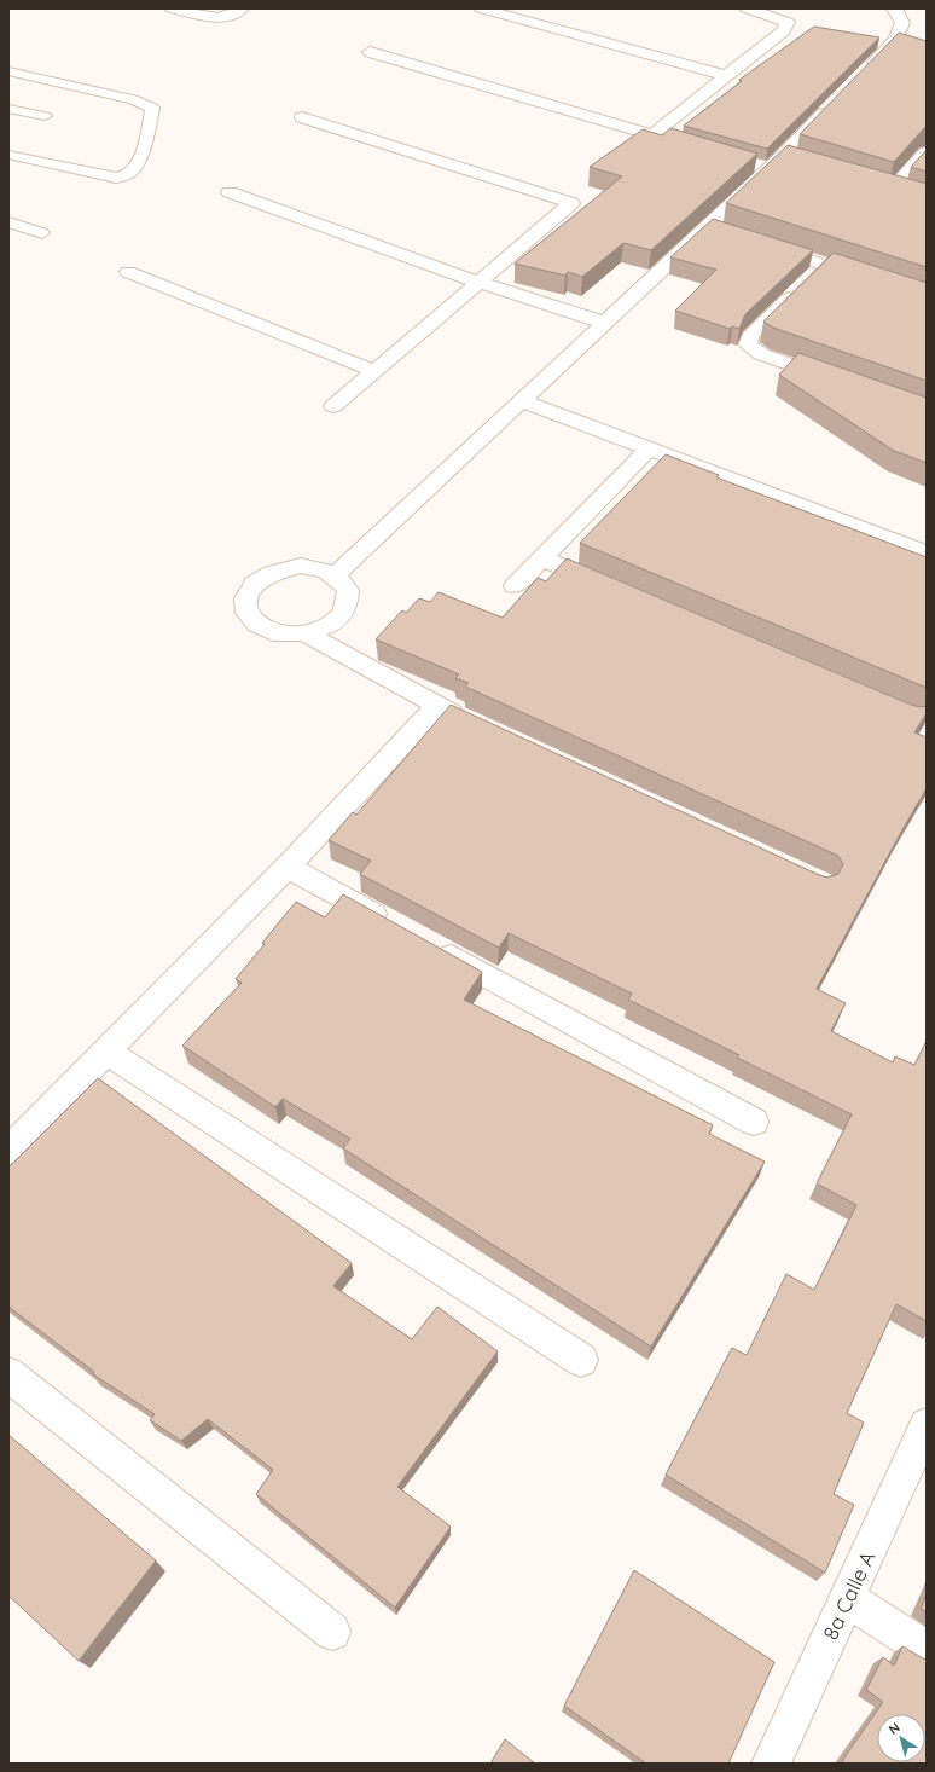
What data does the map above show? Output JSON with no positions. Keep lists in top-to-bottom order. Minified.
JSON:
{"streets":{"street":["8a Calle A"]},"north":"top left"}
